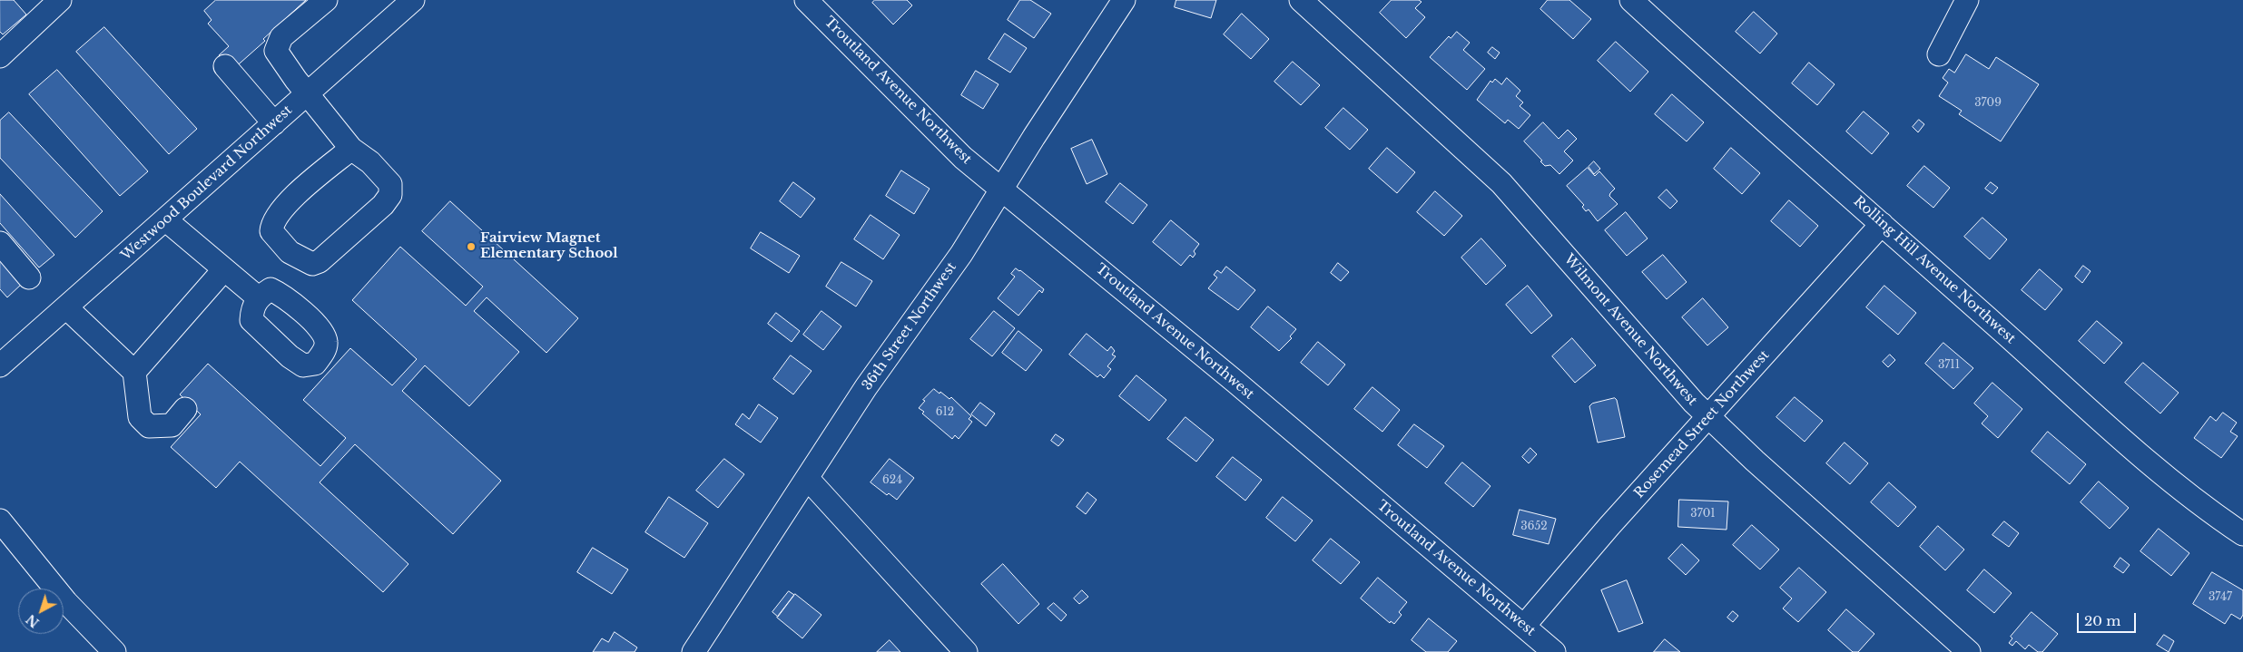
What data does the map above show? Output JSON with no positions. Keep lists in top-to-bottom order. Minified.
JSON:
{"streets":{"street":["Troutland Avenue Northwest","Westwood Boulevard Northwest","Rolling Hill Avenue Northwest","36th Street Northwest","Wilmont Avenue Northwest","Rosemead Street Northwest"]},"crossings":[["Troutland Avenue Northwest","36th Street Northwest"],["Troutland Avenue Northwest","Rosemead Street Northwest"],["Rolling Hill Avenue Northwest","Rosemead Street Northwest"],["Wilmont Avenue Northwest","Rosemead Street Northwest"]],"places":["Fairview Magnet Elementary School"],"house_numbers":["3709","3711","612","624","3701","3652","3747"],"scale_bar":"20 m","north":"bottom left"}
